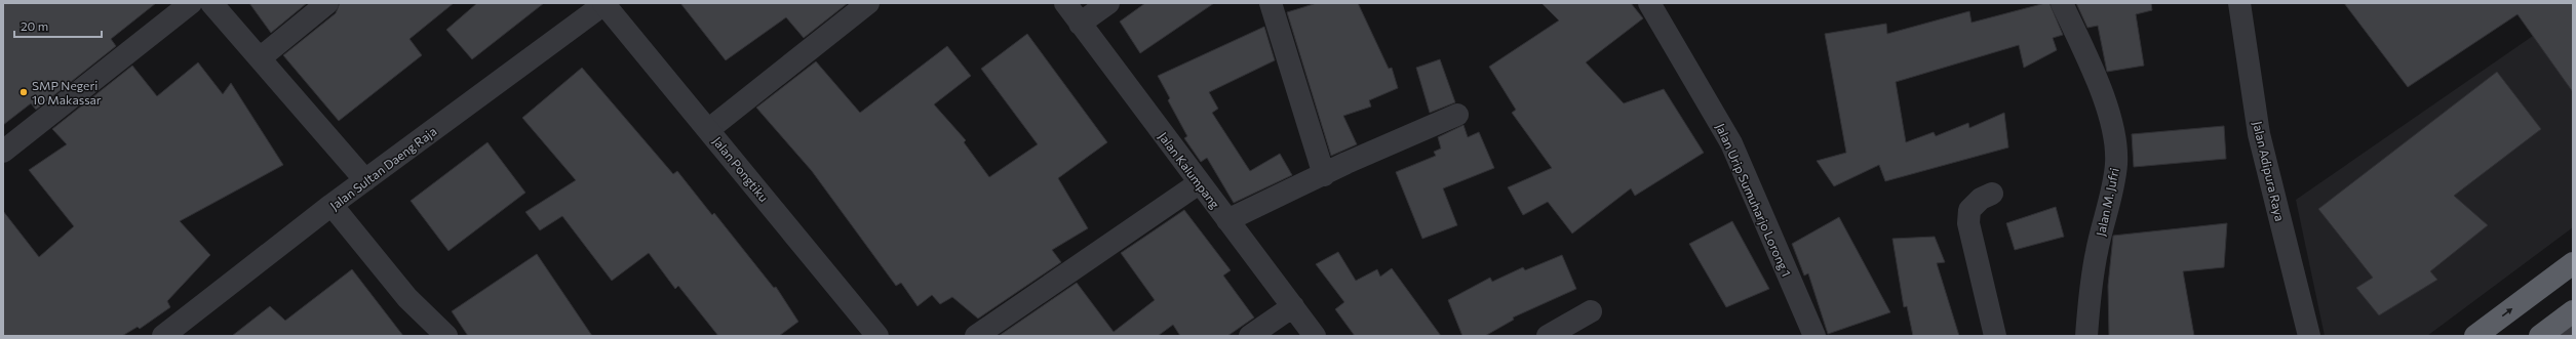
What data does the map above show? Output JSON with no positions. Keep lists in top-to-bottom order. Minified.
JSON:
{"streets":{"street":["Jalan Sultan Daeng Raja","Jalan Pongtiku","Jalan Kalumpang","Jalan Adipura Raya","Jalan Urip Sumuharjo Lorong 1","Jalan M. Jufri"]},"crossings":[["Jalan Sultan Daeng Raja","Jalan Pongtiku"]],"places":["SMP Negeri 10 Makassar"],"scale_bar":"20 m"}
